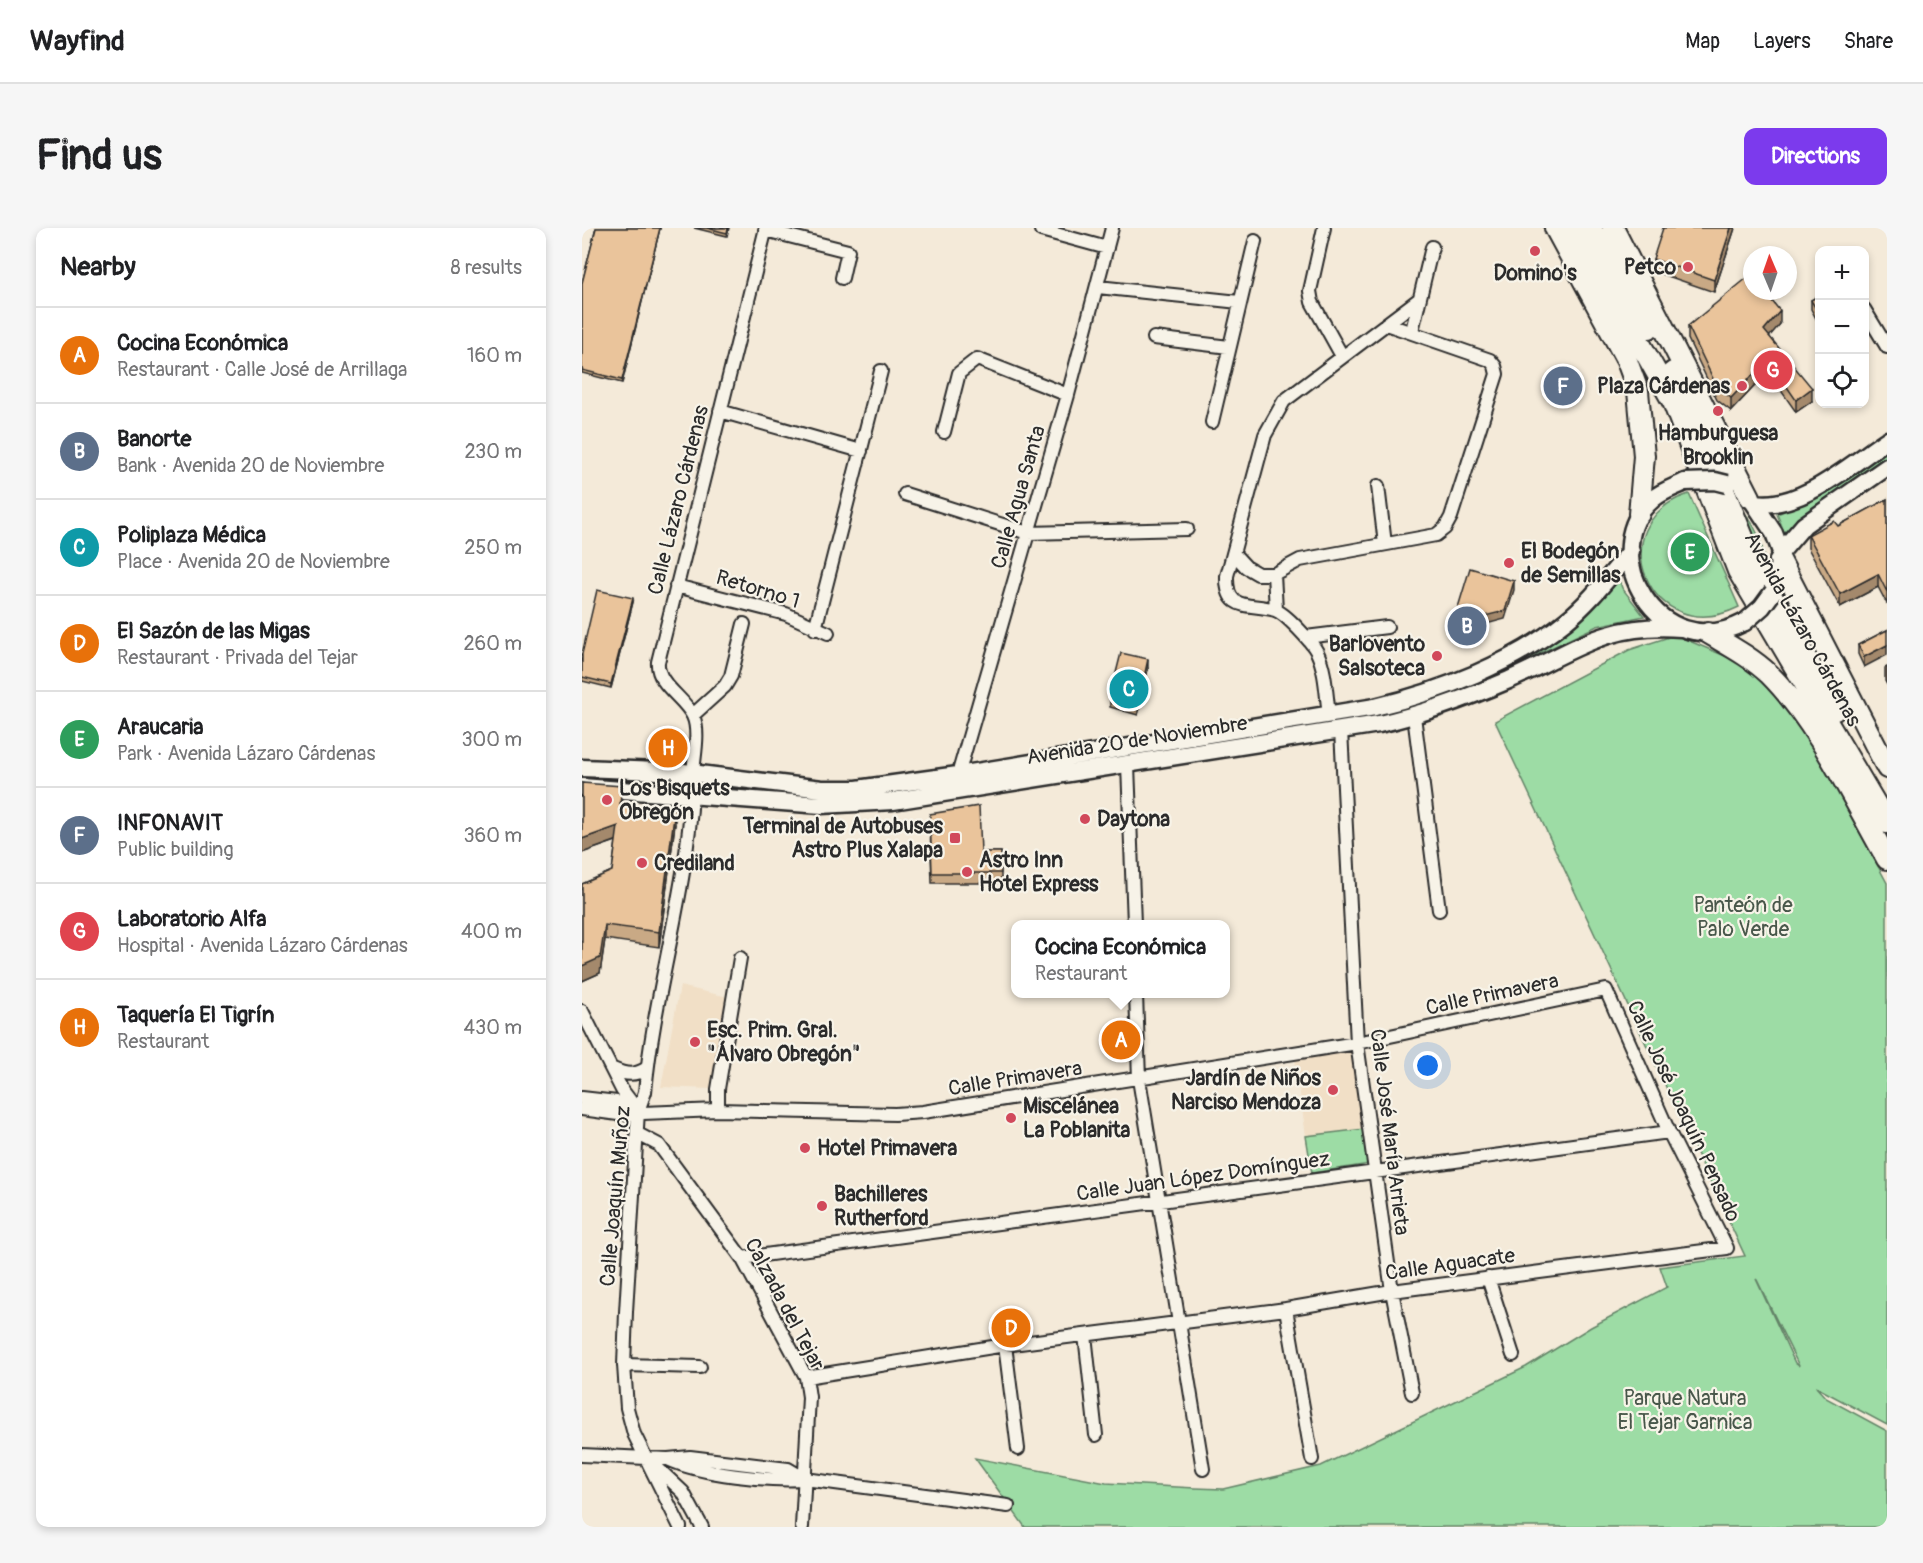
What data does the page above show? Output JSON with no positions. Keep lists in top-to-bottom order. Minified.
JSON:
{"streets":{"highway":["Avenida Lázaro Cárdenas"],"main road":["Avenida 20 de Noviembre"],"street":["Calle Agua Santa","Calle Lázaro Cárdenas","Retorno 1","Calle Primavera","Calle José Joaquín Pensado","Calle José María Arrieta","Calle Juan López Domínguez","Calle Joaquín Muñoz","Calle Aguacate","Calzada del Tejar"]},"crossings":[["Calle Agua Santa","Avenida 20 de Noviembre"],["Calle Lázaro Cárdenas","Retorno 1"],["Avenida 20 de Noviembre","Calle José María Arrieta"],["Avenida 20 de Noviembre","Calle Joaquín Muñoz"],["Calle Primavera","Calle José Joaquín Pensado"],["Calle Primavera","Calle José María Arrieta"],["Calle Primavera","Calle Joaquín Muñoz"],["Calle José Joaquín Pensado","Calle Juan López Domínguez"],["Calle José Joaquín Pensado","Calle Aguacate"],["Calle José María Arrieta","Calle Juan López Domínguez"],["Calle José María Arrieta","Calle Aguacate"],["Calle Juan López Domínguez","Calzada del Tejar"],["Calle Joaquín Muñoz","Calzada del Tejar"],["Calle Aguacate","Calzada del Tejar"]],"parks":["Panteón de Palo Verde","Parque Natura El Tejar Garnica"],"places":{"other":["Domino's","Petco","Plaza Cárdenas","Hamburguesa Brooklin","El Bodegón de Semillas","Barlovento Salsoteca","Los Bisquets Obregón","Daytona","Crediland","Astro Inn Hotel Express","Esc. Prim. Gral. \"Álvaro Obregón\"","Jardín de Niños Narciso Mendoza","Miscelánea La Poblanita","Hotel Primavera","Bachilleres Rutherford"],"transit":["Terminal de Autobuses Astro Plus Xalapa"]},"north":"top","page":{"header":"Wayfind","nav":["Map","Layers","Share"],"buttons":"Directions","title":"Find us","heading":["Nearby","8 results"],"map_buttons":["+","−"],"list":[{"mark":"A","name":"Cocina Económica","note":"Restaurant · Calle José de Arrillaga","value":"160 m"},{"mark":"B","name":"Banorte","note":"Bank · Avenida 20 de Noviembre","value":"230 m"},{"mark":"C","name":"Poliplaza Médica","note":"Place · Avenida 20 de Noviembre","value":"250 m"},{"mark":"D","name":"El Sazón de las Migas","note":"Restaurant · Privada del Tejar","value":"260 m"},{"mark":"E","name":"Araucaria","note":"Park · Avenida Lázaro Cárdenas","value":"300 m"},{"mark":"F","name":"INFONAVIT","note":"Public building","value":"360 m"},{"mark":"G","name":"Laboratorio Alfa","note":"Hospital · Avenida Lázaro Cárdenas","value":"400 m"},{"mark":"H","name":"Taquería El Tigrín","note":"Restaurant","value":"430 m"}],"pins":["G","F","E","B","C","H","A","D"],"popup":["Cocina Económica","Restaurant"]}}
